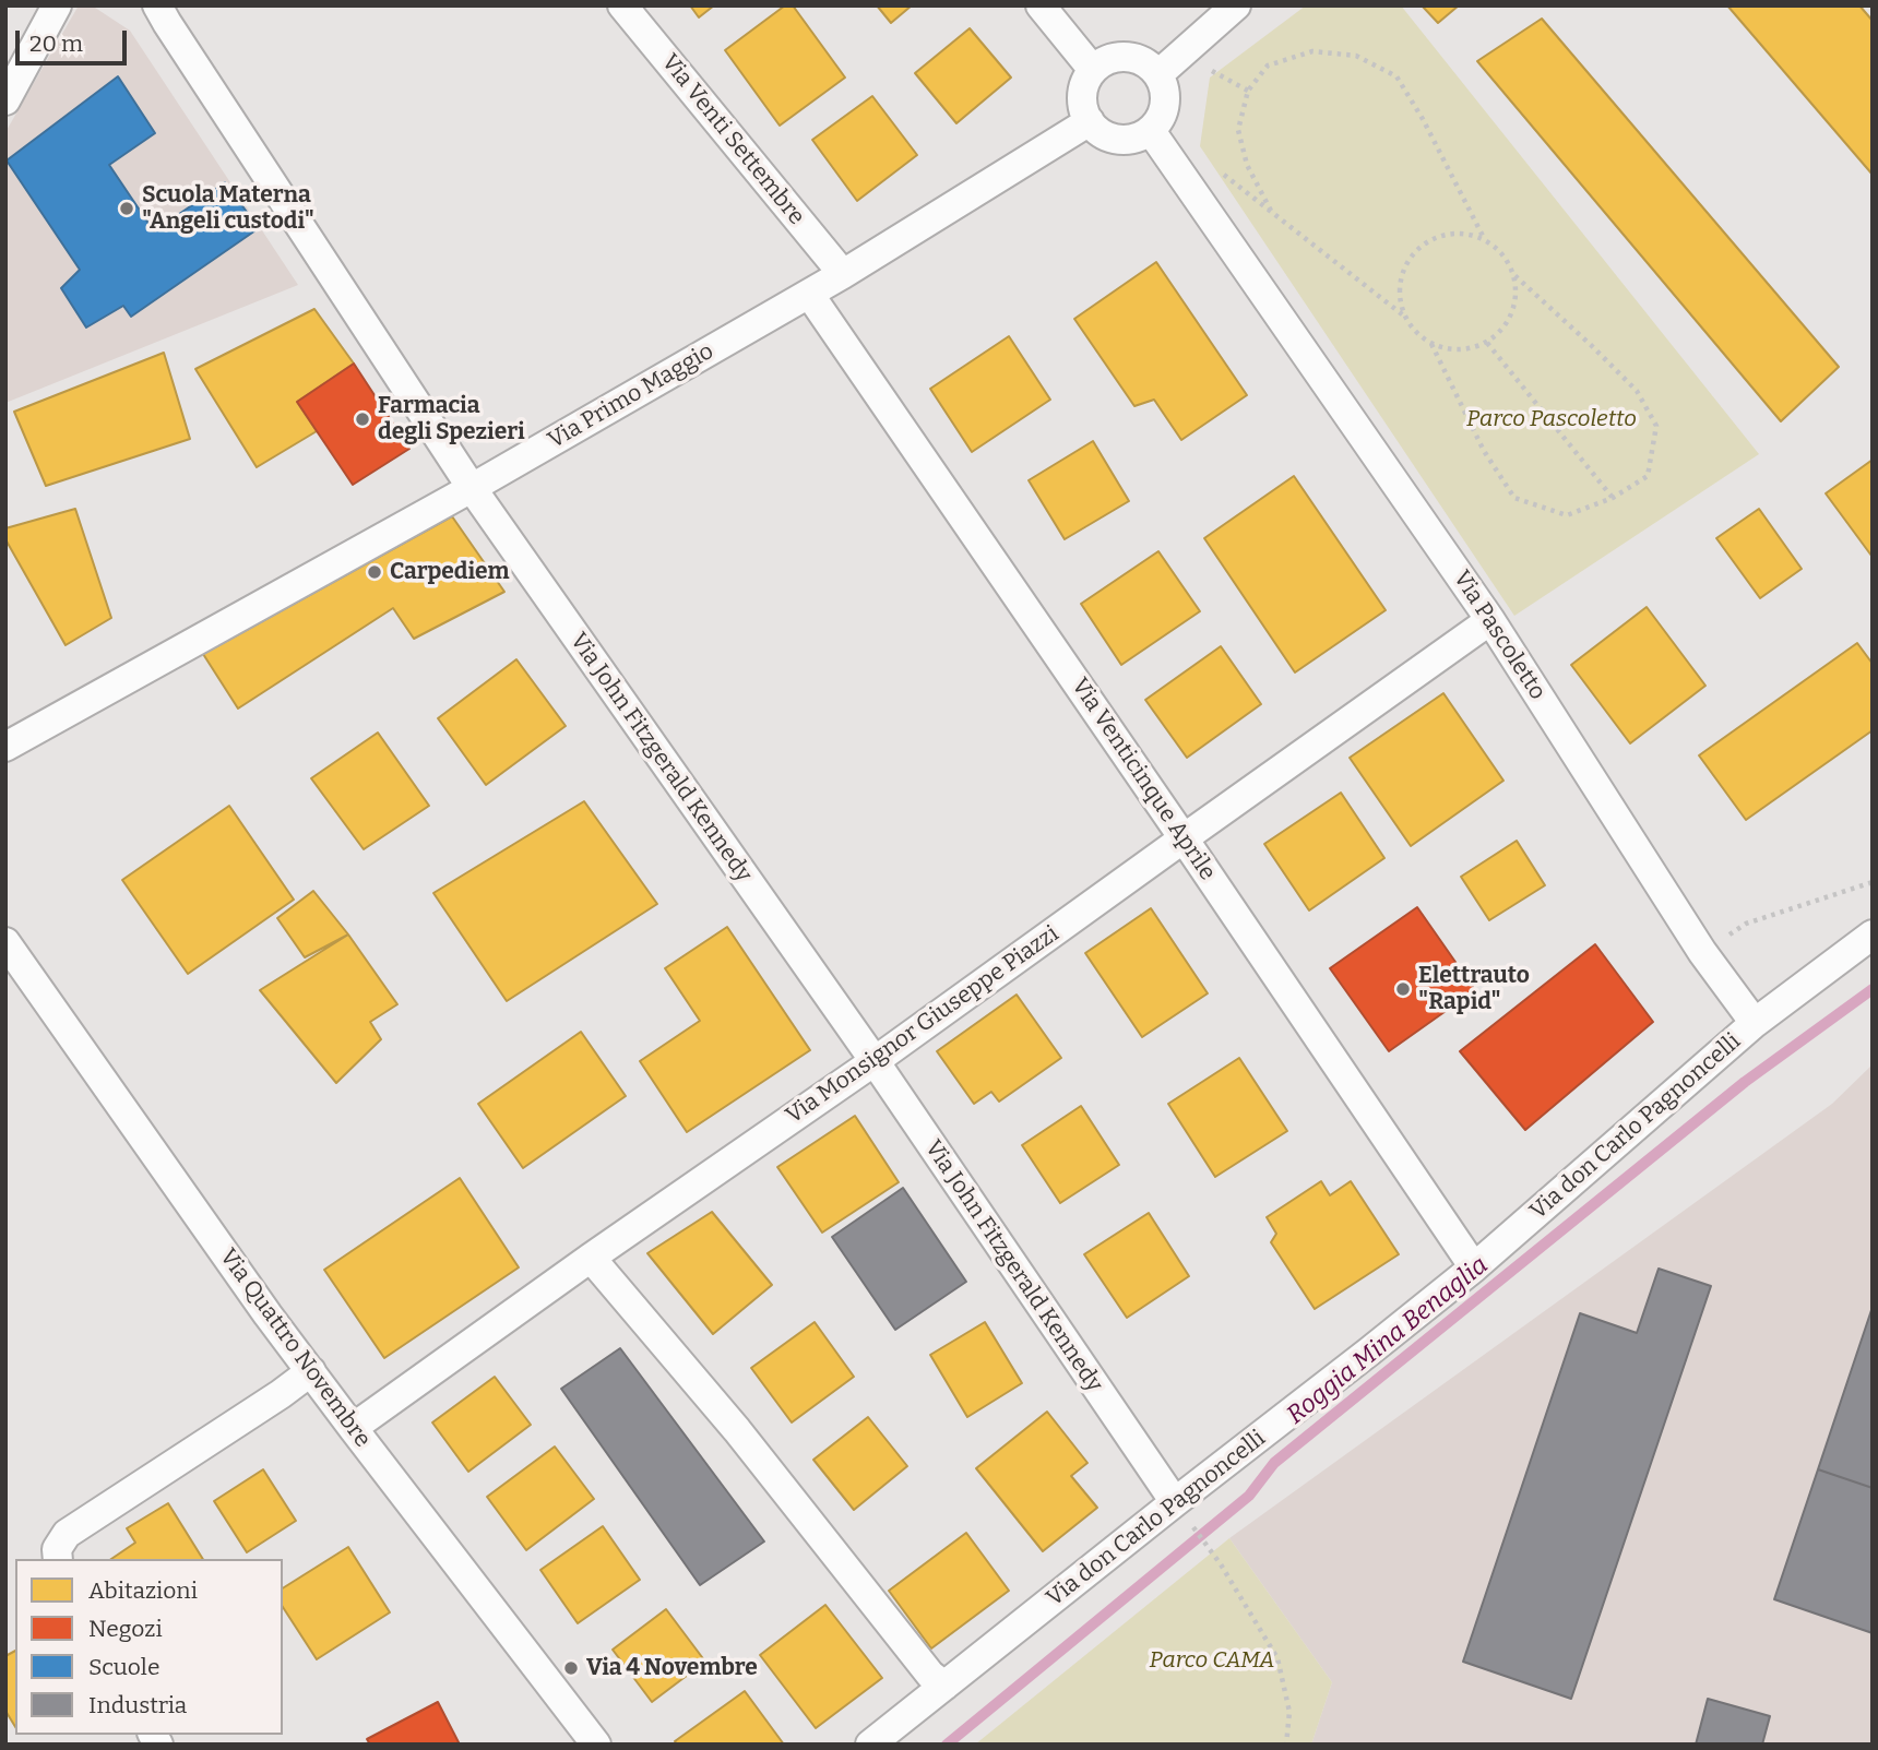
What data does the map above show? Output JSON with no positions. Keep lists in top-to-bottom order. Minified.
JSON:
{"streets":{"street":["Via Venti Settembre","Via Primo Maggio","Via Pascoletto","Via John Fitzgerald Kennedy","Via Venticinque Aprile","Via Monsignor Giuseppe Piazzi","Via don Carlo Pagnoncelli","Via Quattro Novembre"]},"crossings":[["Via Venti Settembre","Via Primo Maggio"],["Via Primo Maggio","Via Pascoletto"],["Via Primo Maggio","Via John Fitzgerald Kennedy"],["Via Primo Maggio","Via Venticinque Aprile"],["Via Pascoletto","Via Monsignor Giuseppe Piazzi"],["Via Pascoletto","Via don Carlo Pagnoncelli"],["Via John Fitzgerald Kennedy","Via Monsignor Giuseppe Piazzi"],["Via John Fitzgerald Kennedy","Via don Carlo Pagnoncelli"],["Via Venticinque Aprile","Via Monsignor Giuseppe Piazzi"],["Via Venticinque Aprile","Via don Carlo Pagnoncelli"],["Via Monsignor Giuseppe Piazzi","Via Quattro Novembre"]],"water":["Roggia Mina Benaglia"],"parks":["Parco Pascoletto","Parco CAMA"],"places":["Scuola Materna \"Angeli custodi\"","Farmacia degli Spezieri","Carpediem","Elettrauto \"Rapid\"","Via 4 Novembre"],"legend":["Abitazioni","Negozi","Scuole","Industria"],"scale_bar":"20 m"}
